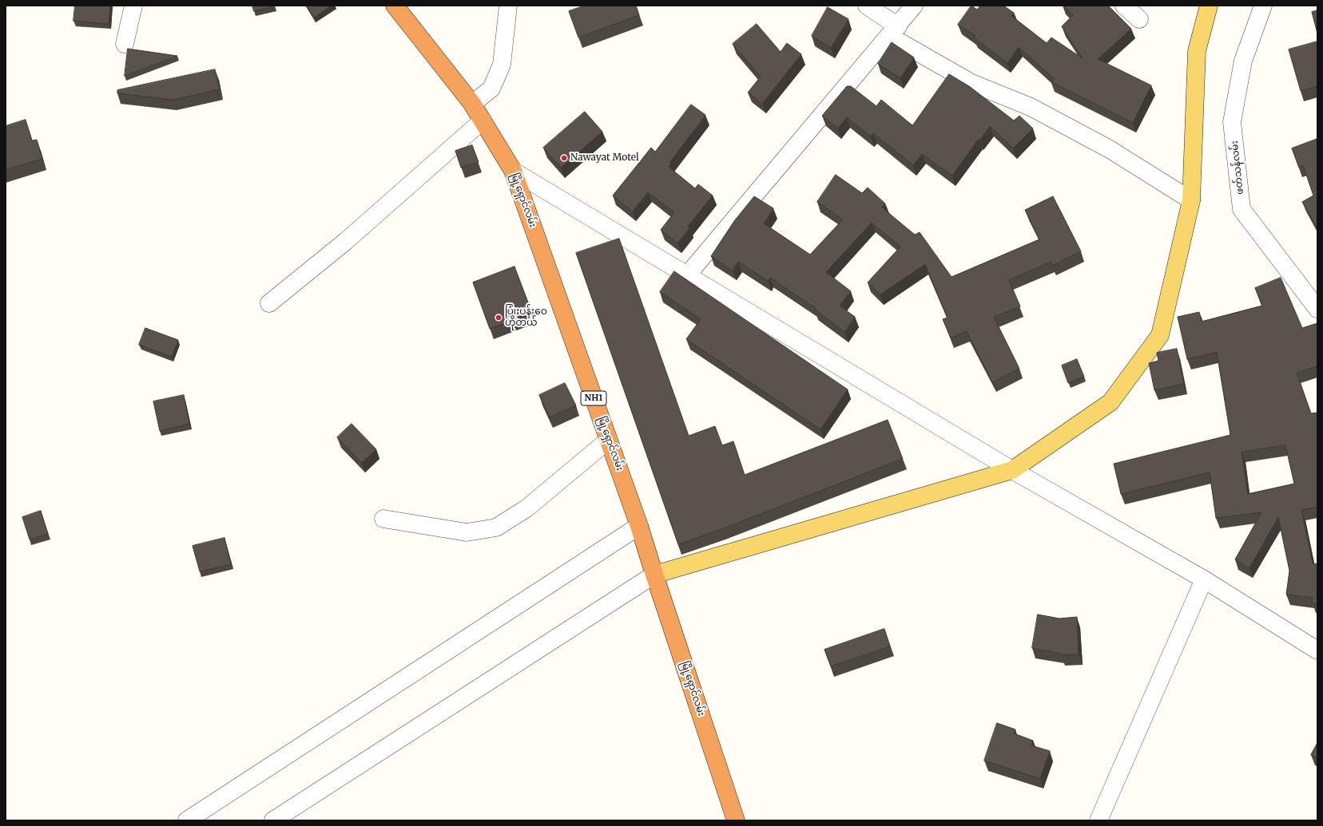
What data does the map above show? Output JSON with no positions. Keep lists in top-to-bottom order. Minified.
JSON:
{"streets":{"highway":["မြို့ရှောင်လမ်း","NH1"],"street":["ဖတ်သန်လမ်း"]},"places":["Nawayat Motel","ပြုံးပန်းဝေ ဟိုတယ်"]}
